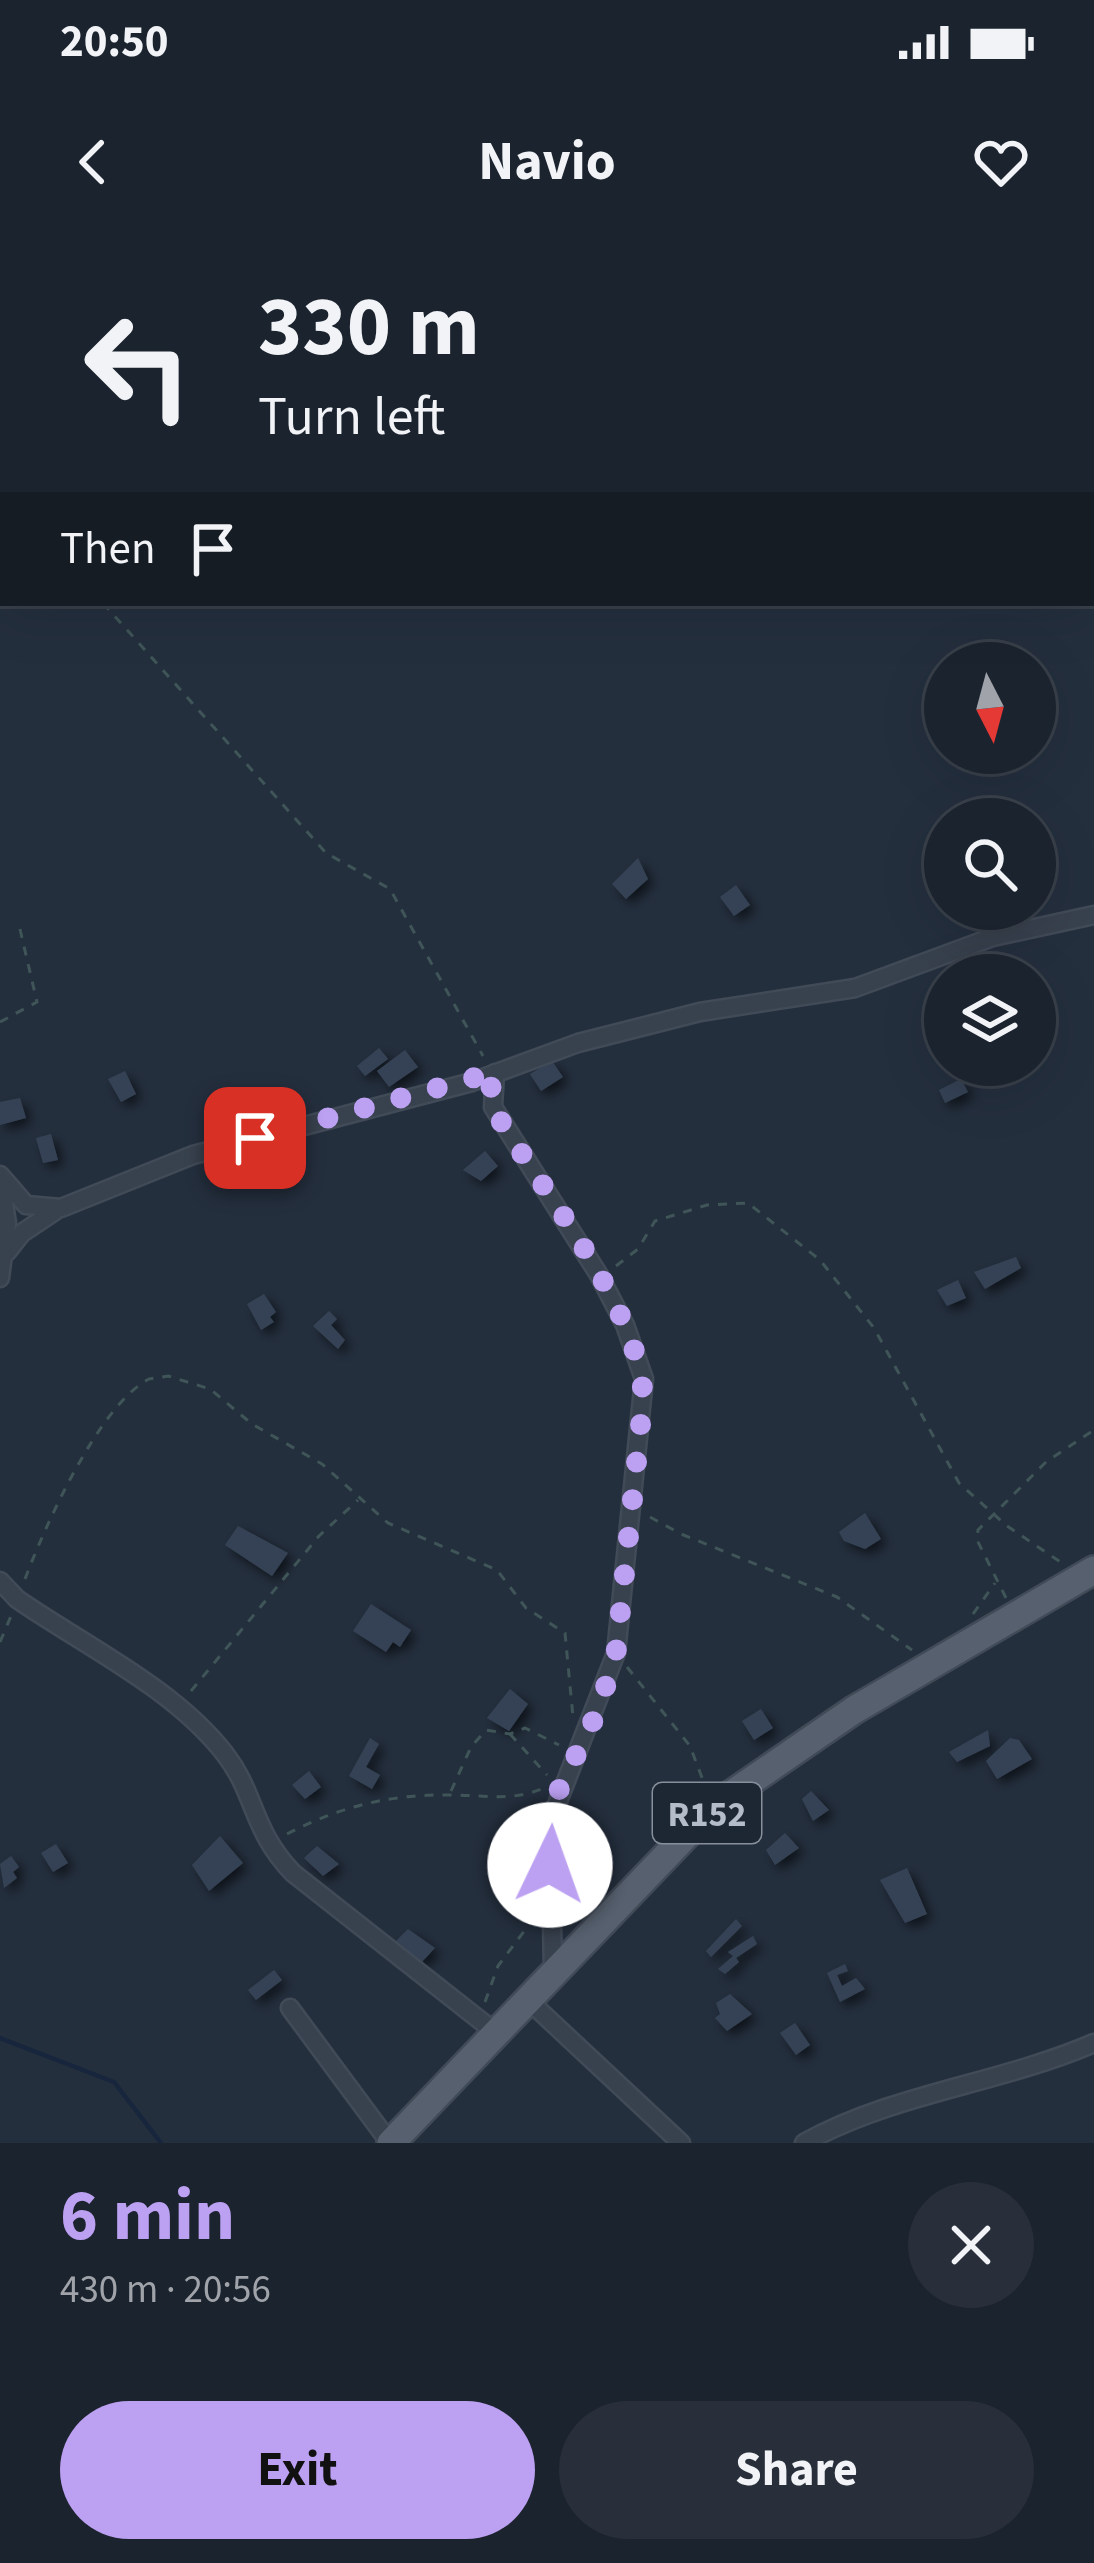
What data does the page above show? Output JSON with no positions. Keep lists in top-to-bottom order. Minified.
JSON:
{"streets":{"main road":["R152"]},"north":"bottom","page":{"status":"20:50","header":"Navio","turn":["330 m","Turn left"],"then":"Then","heading":["6 min","430 m · 20:56"],"buttons":["Exit","Share"]}}
